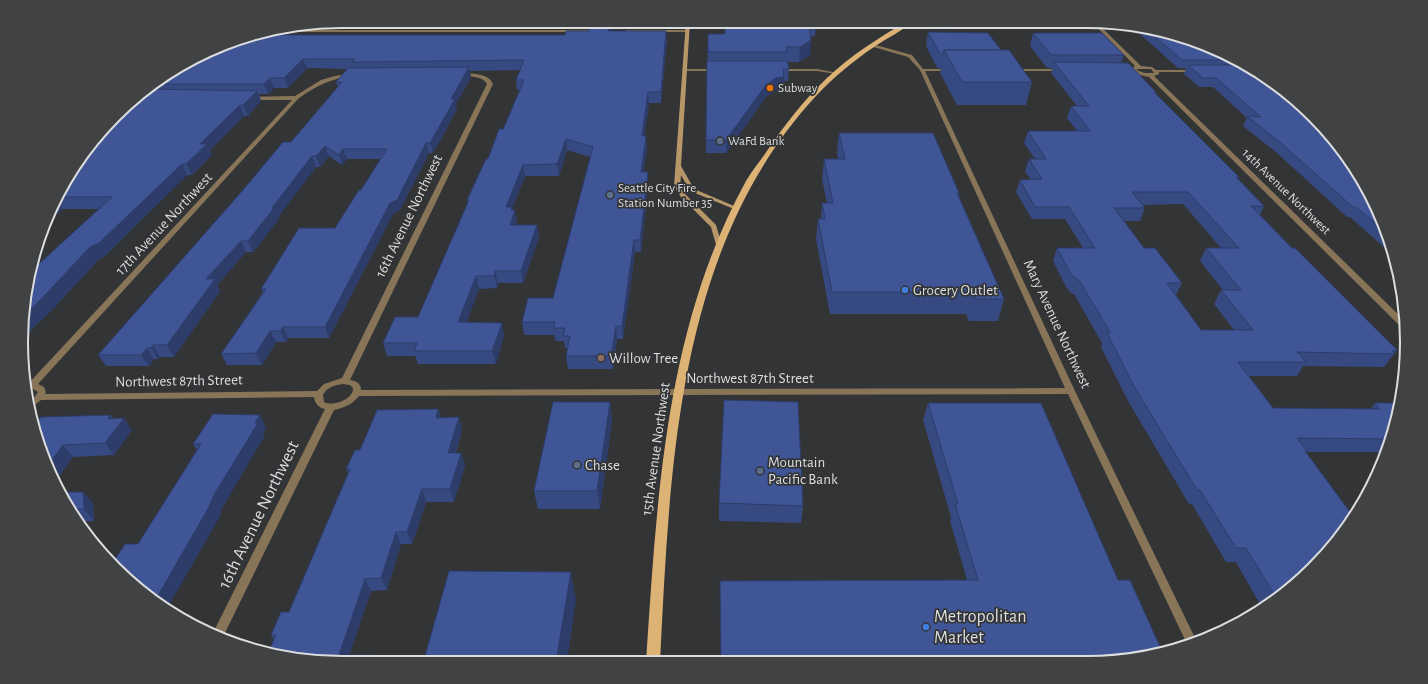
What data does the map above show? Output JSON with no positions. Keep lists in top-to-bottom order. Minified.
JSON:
{"streets":{"main road":["15th Avenue Northwest"],"street":["14th Avenue Northwest","16th Avenue Northwest","17th Avenue Northwest","Mary Avenue Northwest","Northwest 87th Street"]},"crossings":[["16th Avenue Northwest","Northwest 87th Street"],["Mary Avenue Northwest","Northwest 87th Street"],["Mary Avenue Northwest","15th Avenue Northwest"],["Northwest 87th Street","15th Avenue Northwest"]],"places":["Subway","WaFd Bank","Seattle City Fire Station Number 35","Grocery Outlet","Willow Tree","Chase","Mountain Pacific Bank","Metropolitan Market"]}
